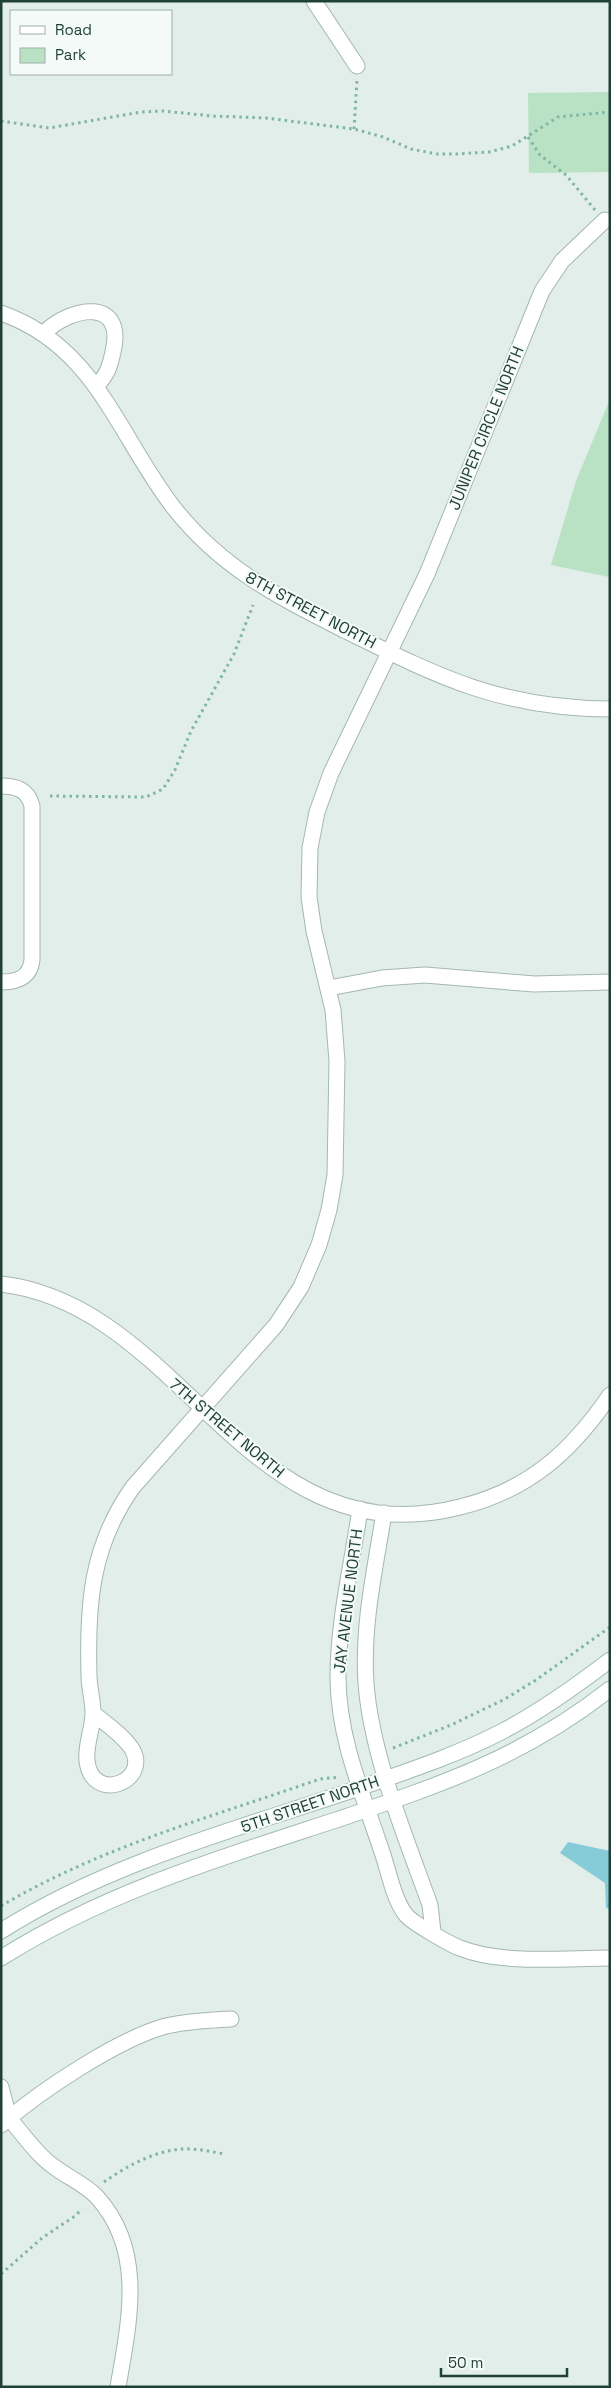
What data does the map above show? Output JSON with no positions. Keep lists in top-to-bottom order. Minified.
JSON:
{"streets":{"street":["JUNIPER CIRCLE NORTH","8TH STREET NORTH","7TH STREET NORTH","JAY AVENUE NORTH","5TH STREET NORTH"]},"crossings":[["JUNIPER CIRCLE NORTH","8TH STREET NORTH"],["JUNIPER CIRCLE NORTH","7TH STREET NORTH"],["7TH STREET NORTH","JAY AVENUE NORTH"],["JAY AVENUE NORTH","5TH STREET NORTH"]],"legend":["Road","Park"],"scale_bar":"50 m"}
